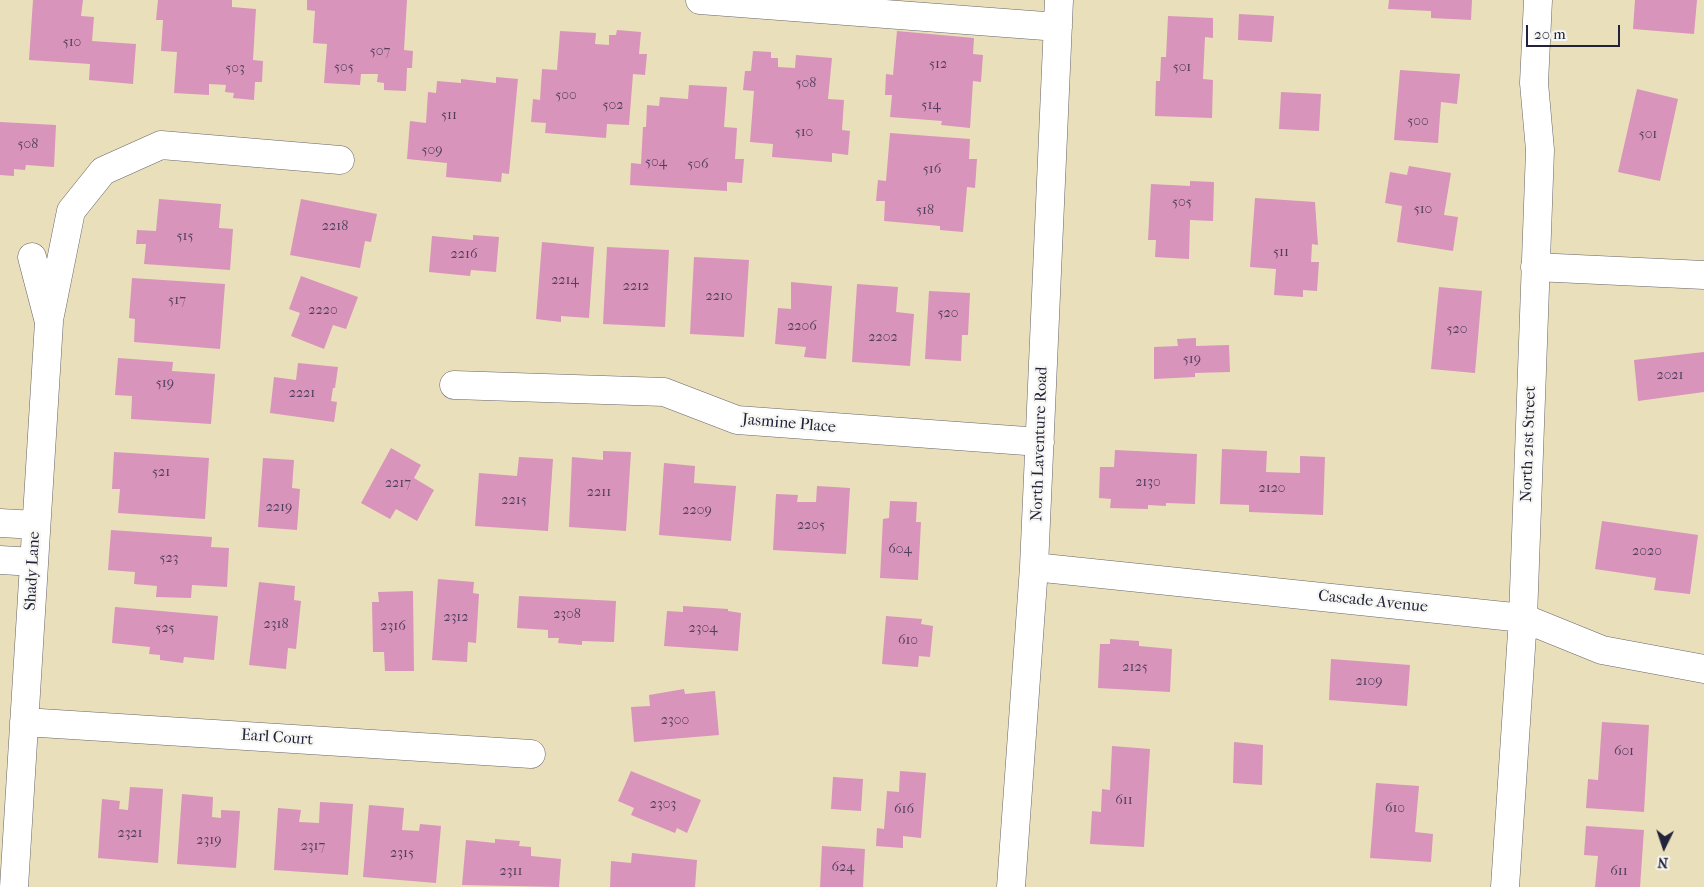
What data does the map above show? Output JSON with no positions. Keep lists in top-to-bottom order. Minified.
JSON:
{"streets":{"street":["Jasmine Place","North Laventure Road","North 21st Street","Shady Lane","Cascade Avenue","Earl Court"]},"crossings":[["Jasmine Place","North Laventure Road"],["North Laventure Road","Cascade Avenue"],["North 21st Street","Cascade Avenue"],["Shady Lane","Earl Court"]],"house_numbers":["510","507","512","505","501","503","508","500","502","514","511","500","510","501","508","509","504","506","516","505","510","518","2218","515","511","2216","2214","2212","2210","517","2220","520","2206","520","2202","519","2021","519","2221","521","2130","2217","2120","2211","2215","2219","2209","2205","604","2020","523","2308","2312","2318","2316","525","2304","610","2125","2109","2300","601","611","2303","610","616","2321","2319","2317","2315","624","2311","611"],"scale_bar":"20 m","north":"bottom"}
